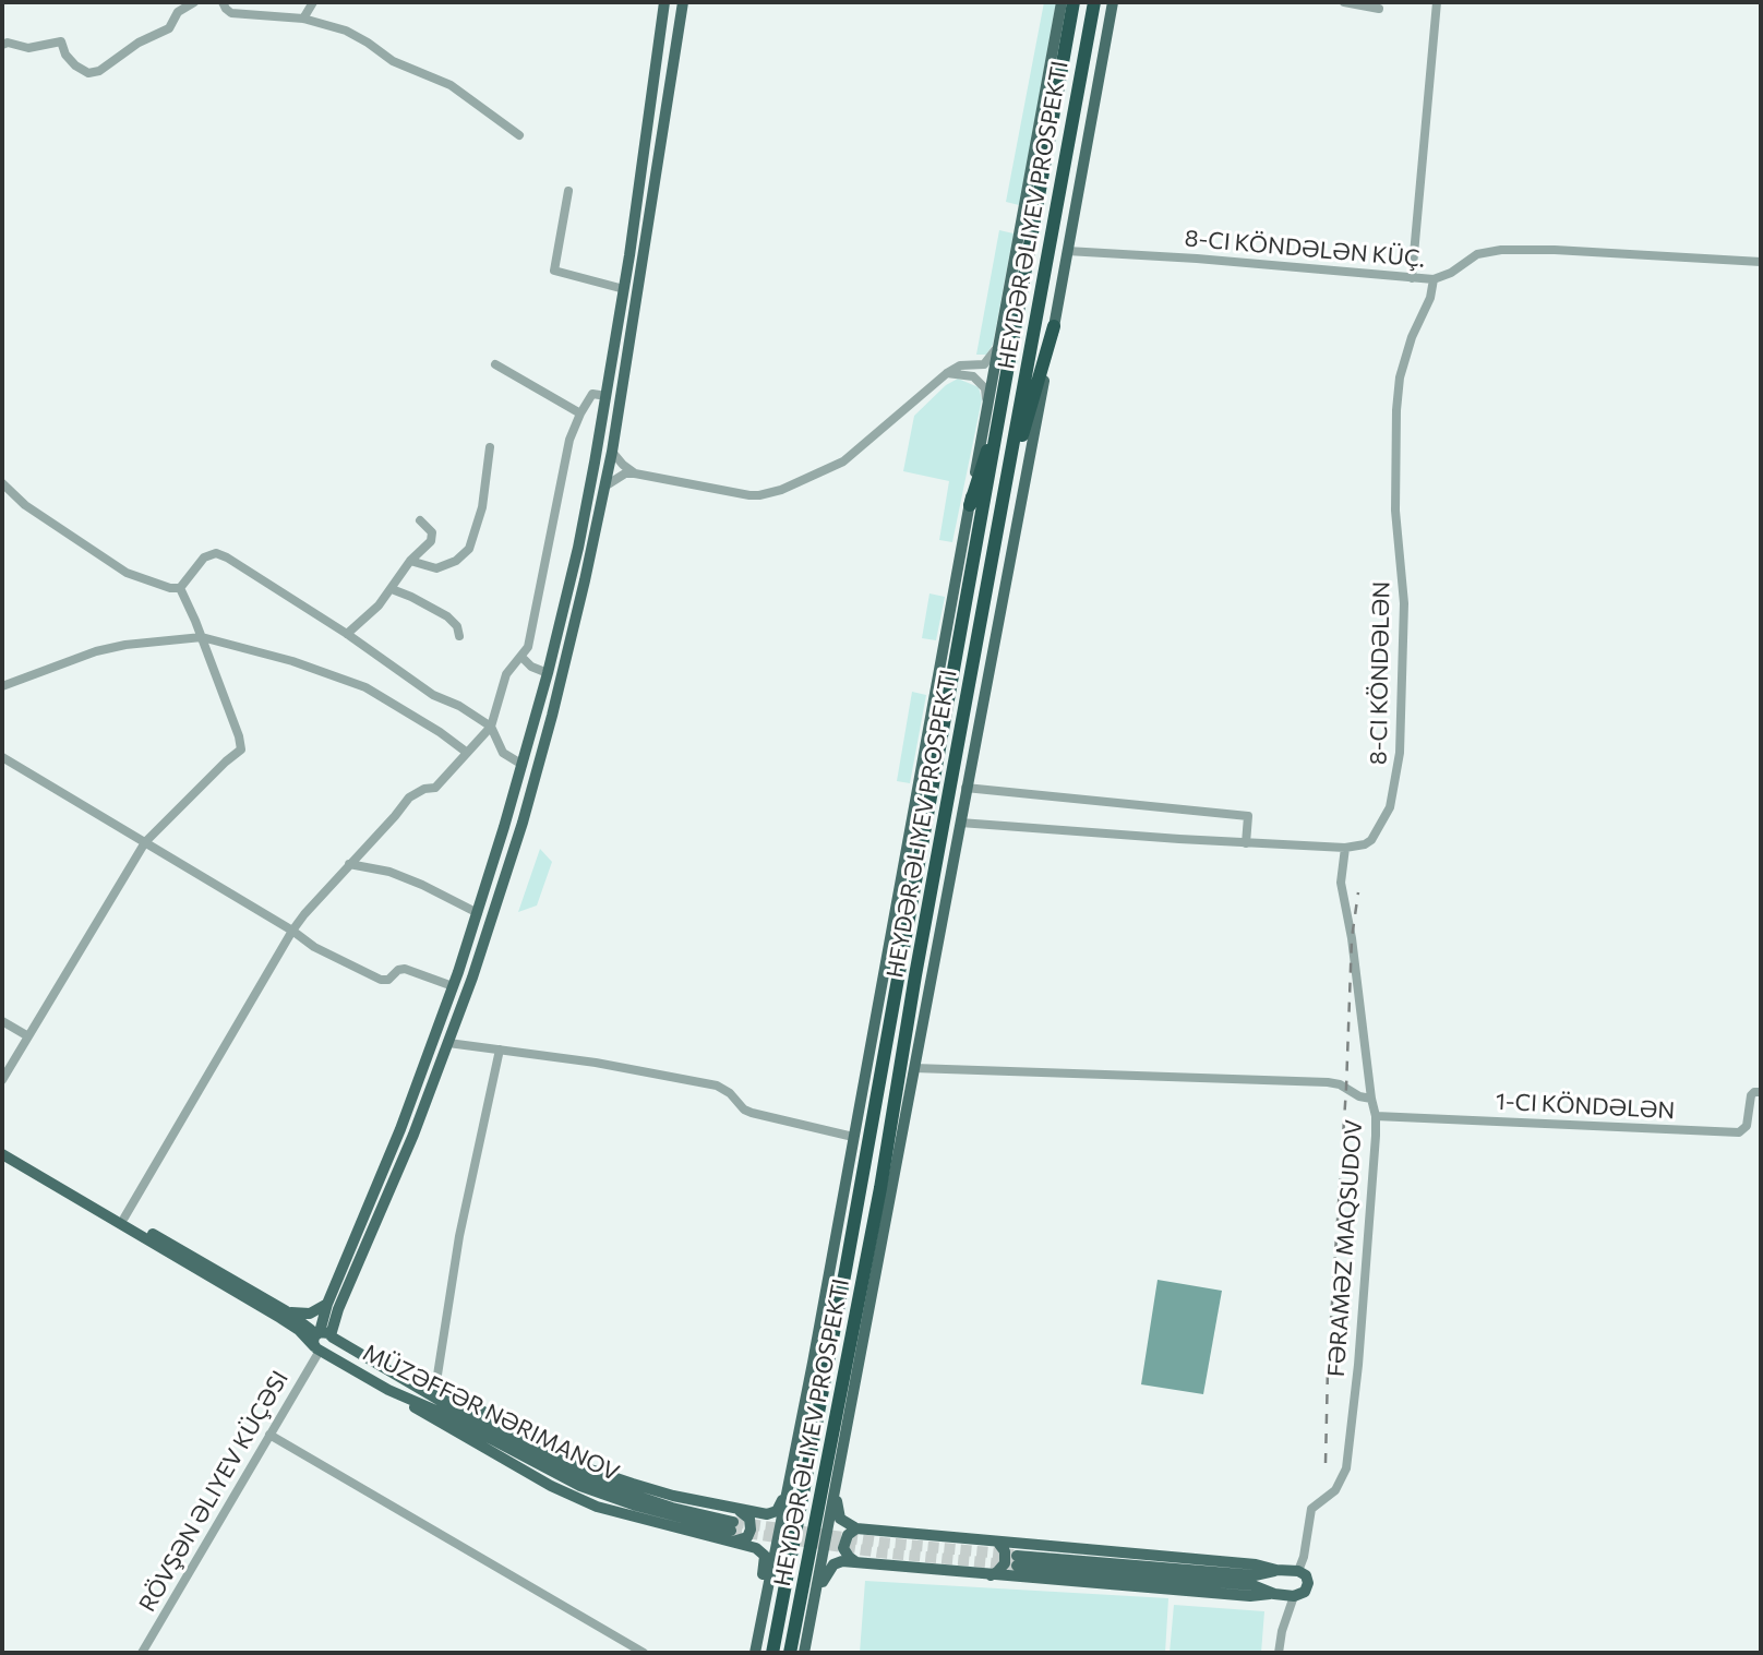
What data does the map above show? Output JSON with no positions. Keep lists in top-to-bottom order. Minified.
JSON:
{"streets":{"highway":["HEYDƏR ƏLIYEV PROSPEKTI"],"main road":["MÜZƏFFƏR NƏRIMANOV"],"street":["8-CI KÖNDƏLƏN KÜÇ.","8-CI KÖNDƏLƏN","1-CI KÖNDƏLƏN","FƏRAMƏZ MAQSUDOV","RÖVŞƏN ƏLIYEV KÜÇƏSI"]},"crossings":[["8-CI KÖNDƏLƏN KÜÇ.","8-CI KÖNDƏLƏN"],["1-CI KÖNDƏLƏN","FƏRAMƏZ MAQSUDOV"],["MÜZƏFFƏR NƏRIMANOV","RÖVŞƏN ƏLIYEV KÜÇƏSI"]]}
